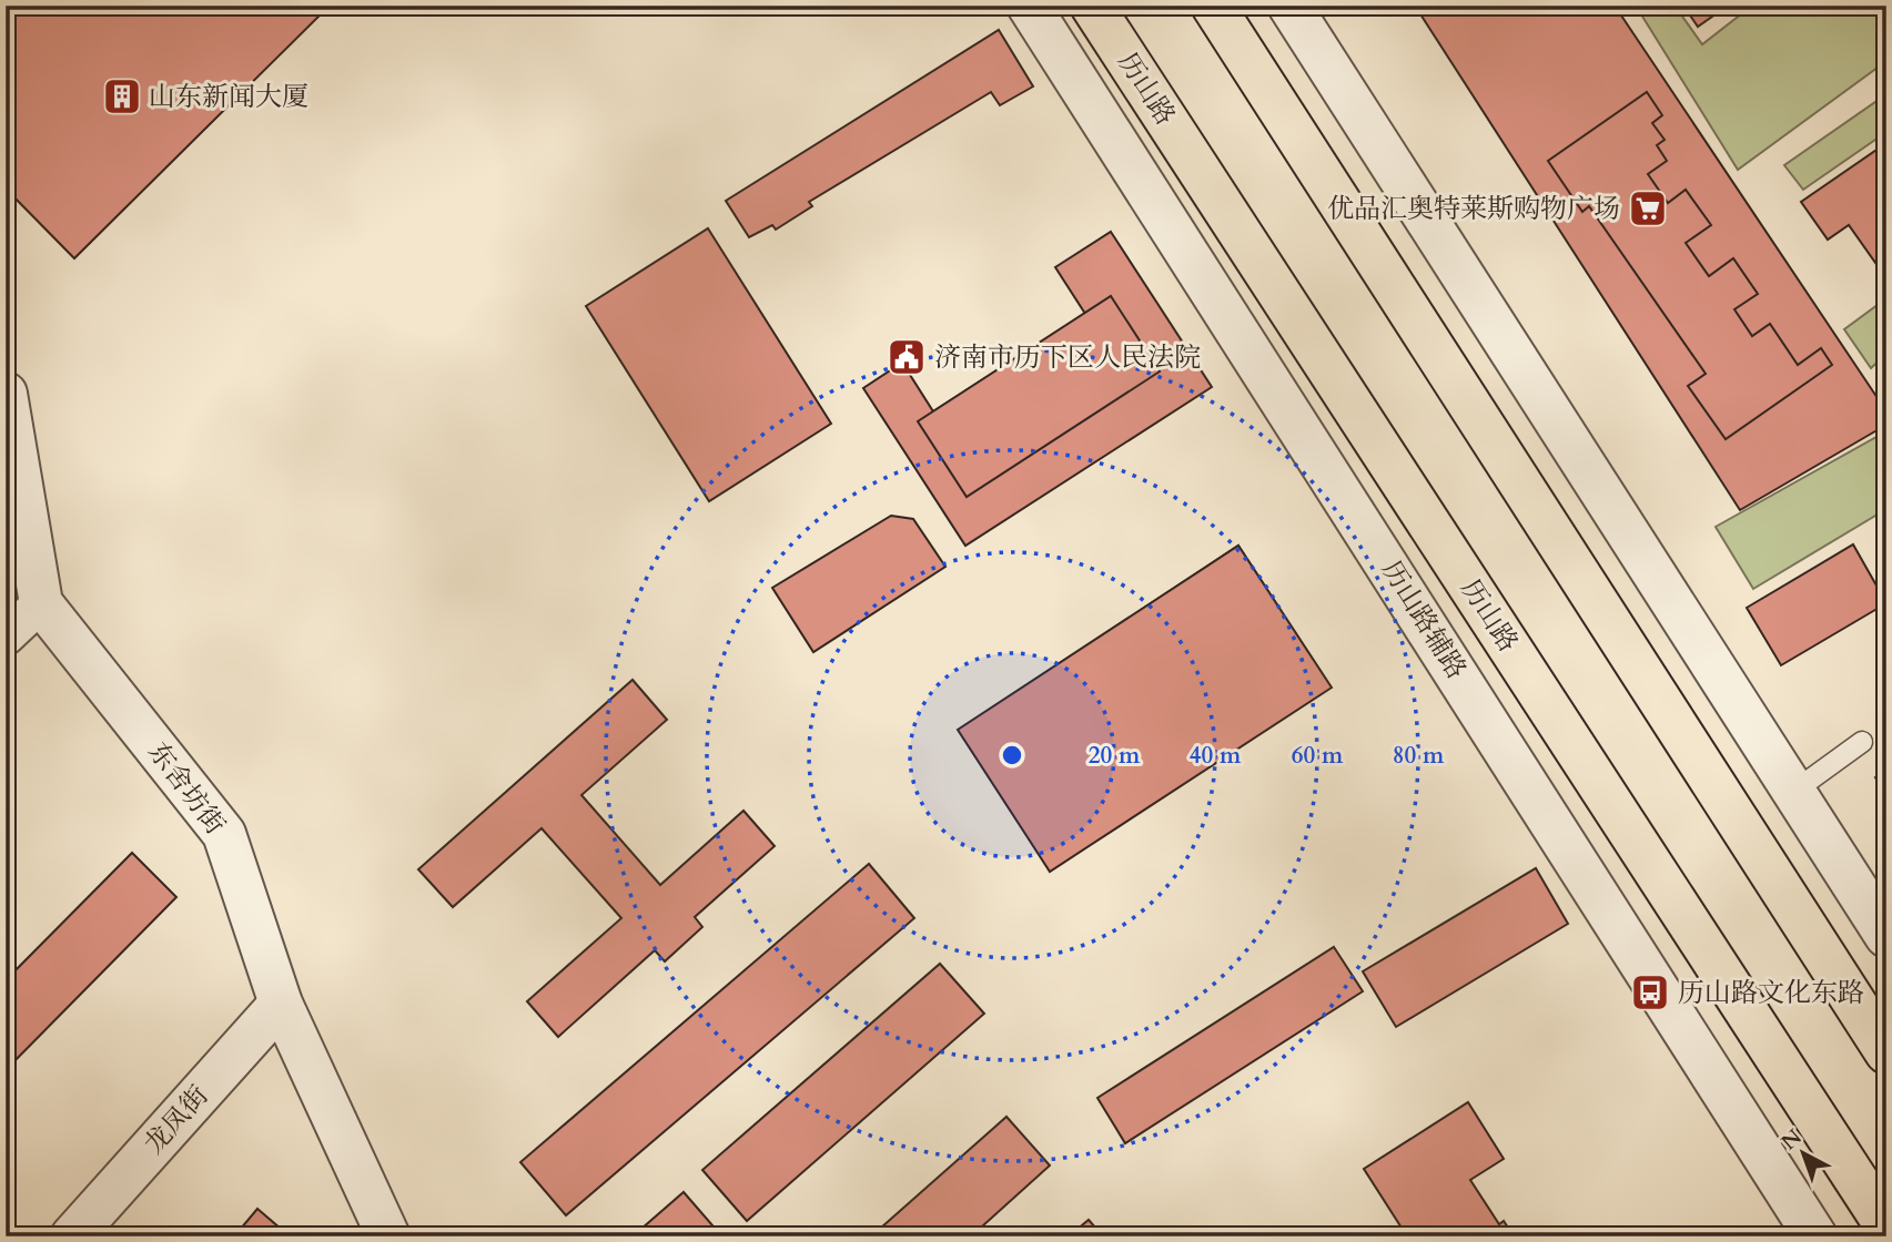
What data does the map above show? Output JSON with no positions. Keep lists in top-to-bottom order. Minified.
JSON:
{"streets":{"main road":["历山路"],"street":["历山路辅路","东舍坊街","龙凤街"]},"crossings":[["东舍坊街","龙凤街"]],"places":{"building":["山东新闻大厦"],"supermarket":["优品汇奥特莱斯购物广场"],"public building":["济南市历下区人民法院"],"bus stop":["历山路文化东路"]},"north":"top left","rings":["20 m","40 m","60 m","80 m"]}
